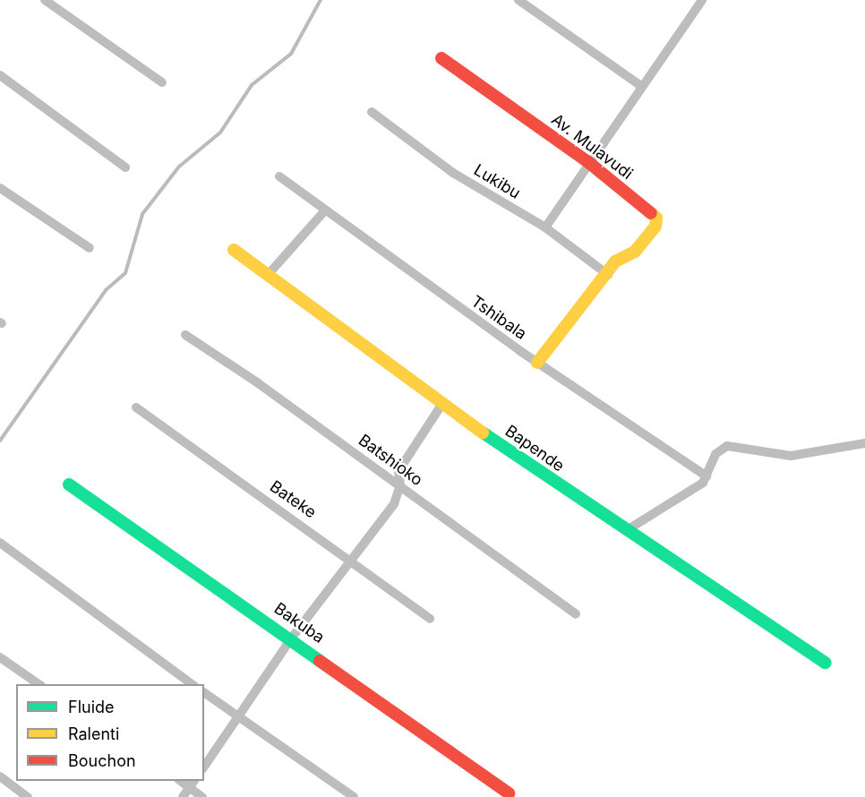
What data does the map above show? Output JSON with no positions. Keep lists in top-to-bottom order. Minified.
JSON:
{"streets":{"street":["Av. Mulavudi","Lukibu","Tshibala","Bapende","Batshioko","Bateke","Bakuba"]},"crossings":[["Av. Mulavudi","Lukibu"]],"legend":["Fluide","Ralenti","Bouchon"]}
